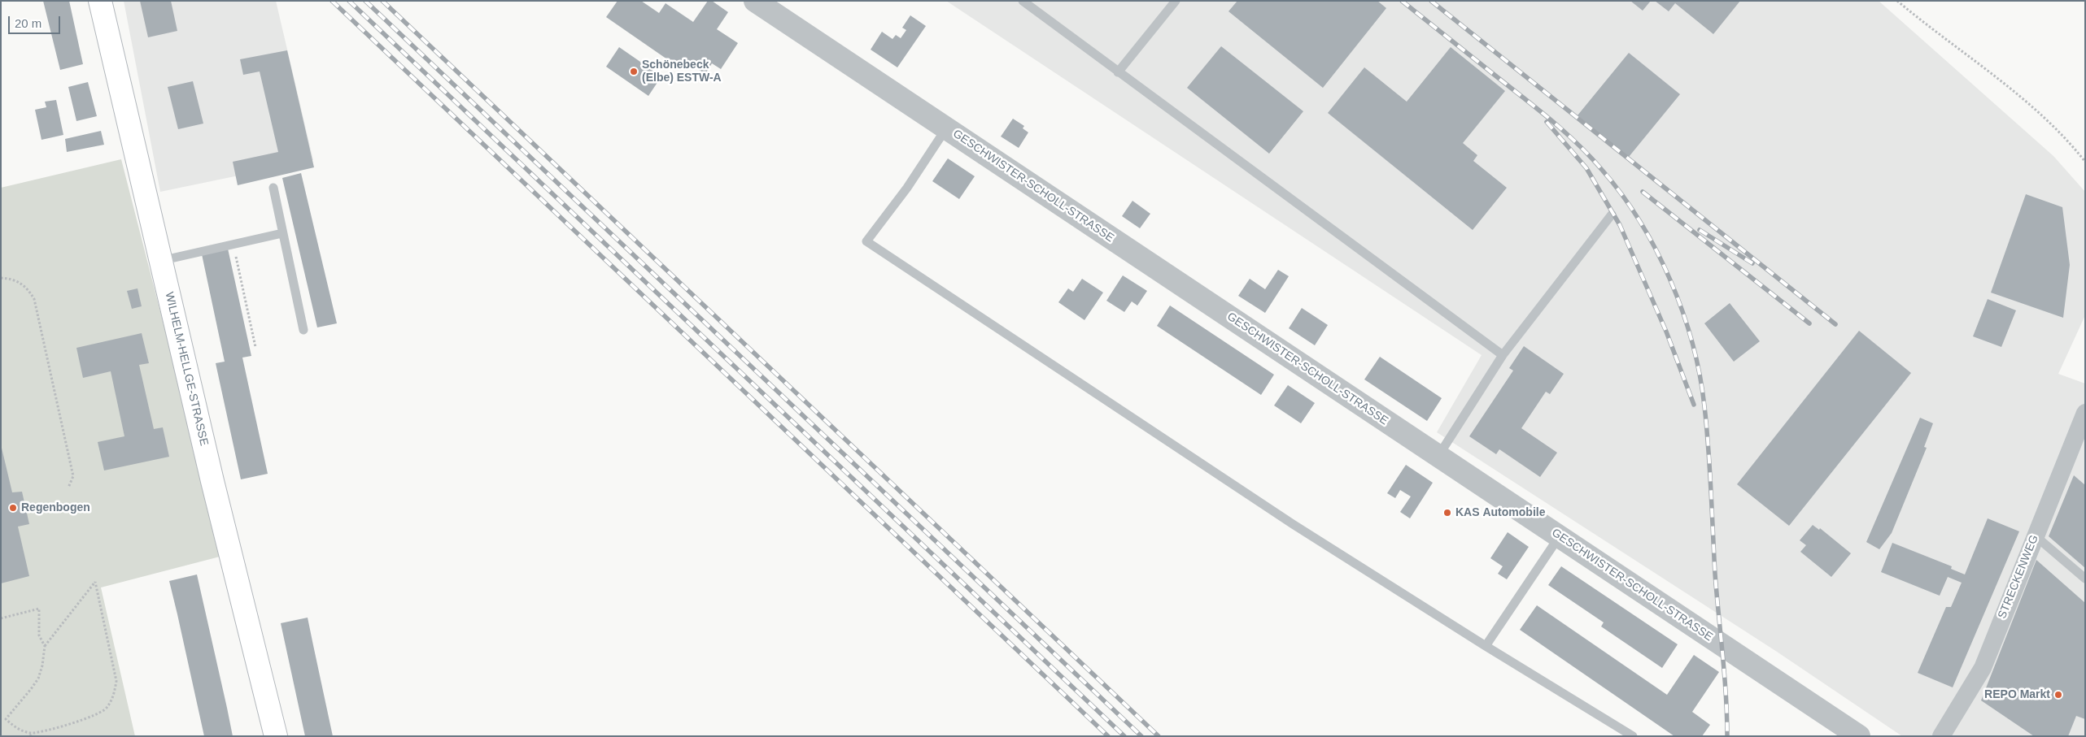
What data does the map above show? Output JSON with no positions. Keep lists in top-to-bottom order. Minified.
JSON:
{"streets":{"main road":["WILHELM-HELLGE-STRASSE"],"street":["GESCHWISTER-SCHOLL-STRASSE","STRECKENWEG"]},"places":["Schönebeck (Elbe) ESTW-A","Regenbogen","KAS Automobile","REPO Markt"],"scale_bar":"20 m"}
